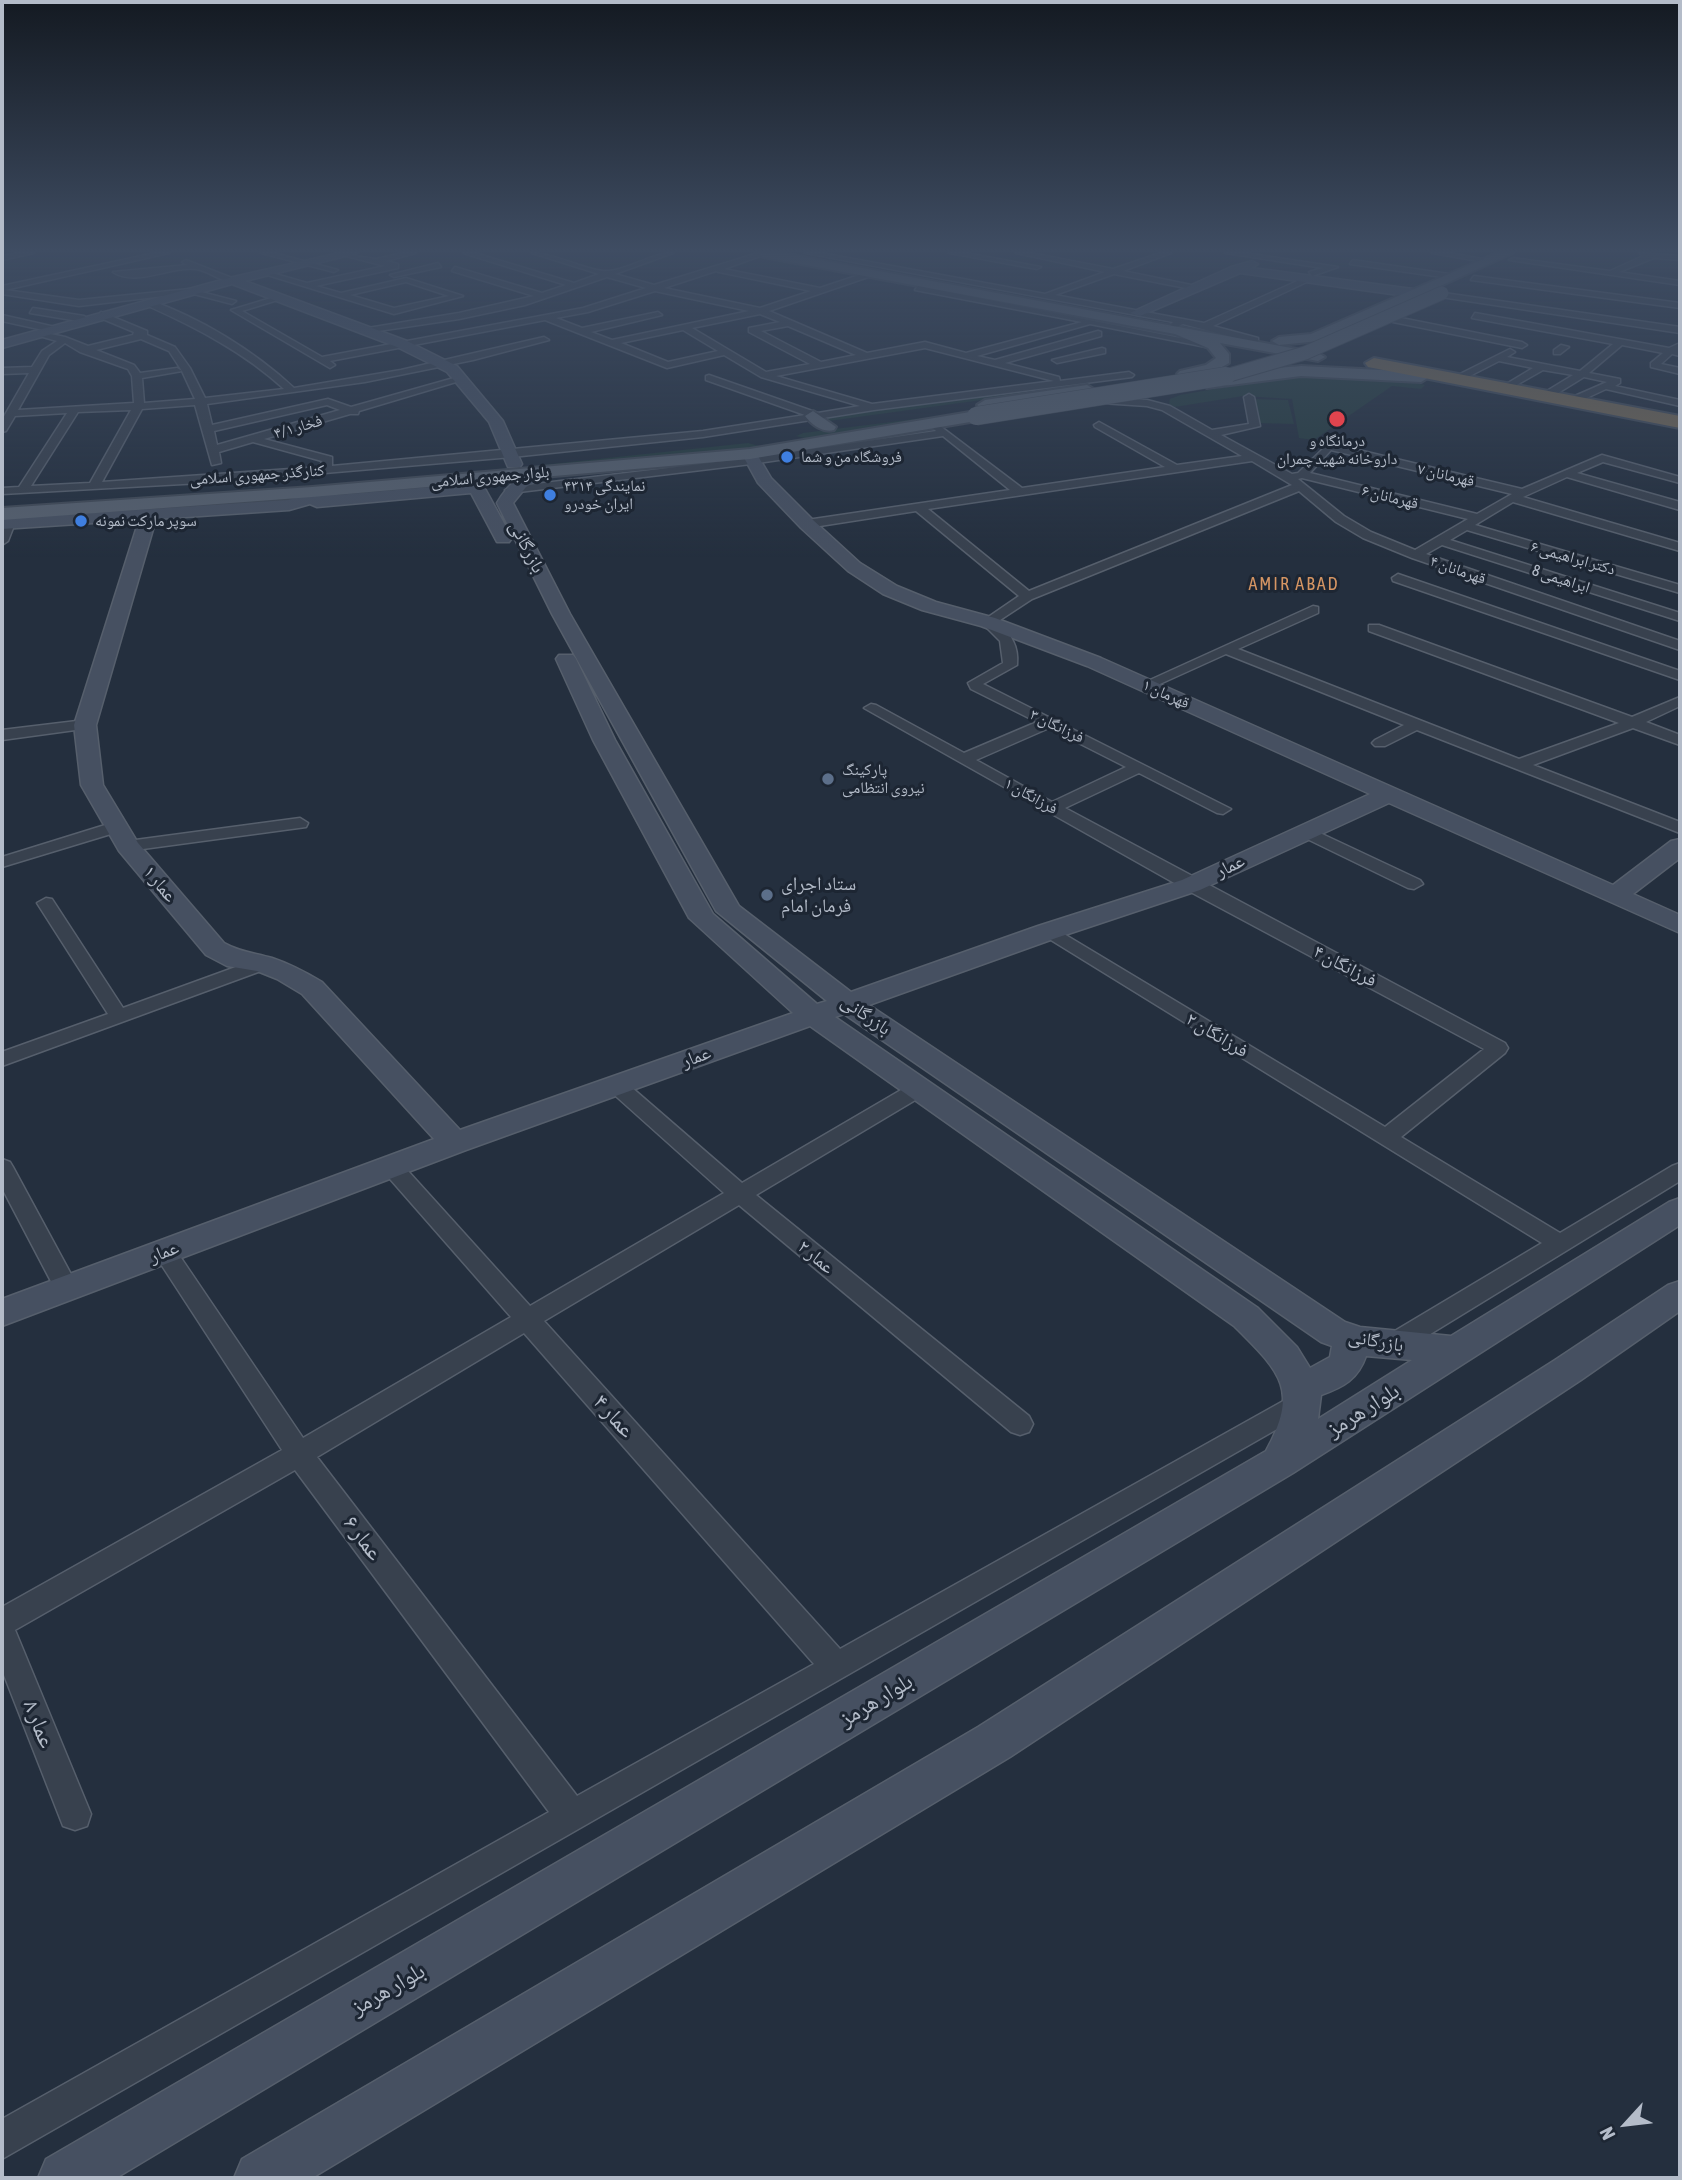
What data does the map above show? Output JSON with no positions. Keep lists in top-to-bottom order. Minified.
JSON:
{"streets":{"main road":["بلوار جمهوری اسلامی"],"street":["فخار ۴/۱","کنارگذر جمهوری اسلامی","قهرمانان ۷","قهرمانان ۶","بازرگانی","دکتر ابراهیمی ۶","قهرمانان ۴","ابراهیمی 8","قهرمان ۱","فرزانگان ۳","فرزانگان ۱","عمار","عمار ۱","فرزانگان ۴","فرزانگان ۲","عمار ۲","بلوار هرمز","عمار ۴","عمار ۶","عمار ۸"]},"crossings":[["فخار ۴/۱","بازرگانی"],["کنارگذر جمهوری اسلامی","بلوار جمهوری اسلامی"],["کنارگذر جمهوری اسلامی","بازرگانی"],["کنارگذر جمهوری اسلامی","قهرمان ۱"],["قهرمانان ۷","قهرمانان ۶"],["قهرمانان ۷","قهرمانان ۴"],["بلوار جمهوری اسلامی","بازرگانی"],["بلوار جمهوری اسلامی","قهرمان ۱"],["قهرمانان ۶","قهرمانان ۴"],["بازرگانی","عمار"],["بازرگانی","بلوار هرمز"],["قهرمان ۱","فرزانگان ۳"],["قهرمان ۱","عمار"],["فرزانگان ۱","عمار"],["فرزانگان ۱","فرزانگان ۴"],["عمار","عمار ۱"],["عمار","فرزانگان ۴"],["عمار","فرزانگان ۲"],["عمار","عمار ۲"],["عمار","عمار ۴"],["عمار","عمار ۶"],["فرزانگان ۴","فرزانگان ۲"]],"districts":["AMIR ABAD"],"places":["درمانگاه و داروخانه شهید چمران","فروشگاه من و شما","نمایندگی ۴۳۱۴ ایران خودرو","سوپر مارکت نمونه","پارکینگ نیروی انتظامی","ستاد اجرای فرمان امام"],"north":"bottom left"}
